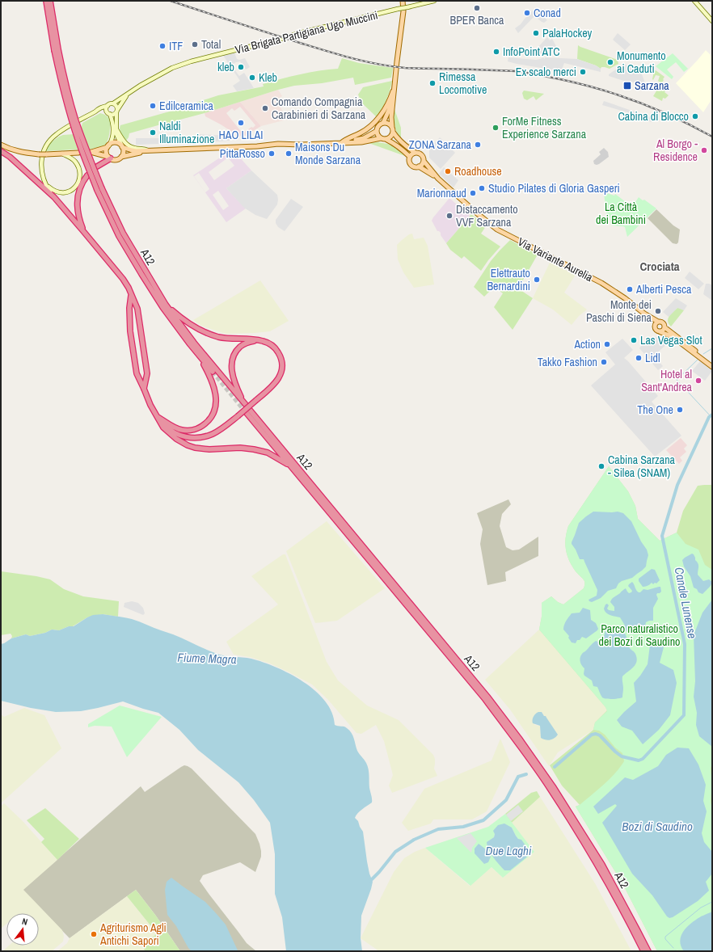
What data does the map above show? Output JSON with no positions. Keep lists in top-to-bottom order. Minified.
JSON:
{"streets":{"highway":["A12"],"main road":["Via Brigata Partigiana Ugo Muccini","Via Variante Aurelia"]},"districts":["Crociata"],"water":["Canale Lunense","Fiume Magra","Bozi di Saudino","Due Laghi"],"parks":["La Città dei Bambini","Parco naturalistico dei Bozi di Saudino"],"places":{"other":["BPER Banca","Conad","PalaHockey","Total","ITF","InfoPoint ATC","Monumento ai Caduti","kleb","Ex scalo merci","Kleb","Rimessa Locomotive","Edilceramica","Comando Compagnia Carabinieri di Sarzana","Cabina di Blocco","HAO LILAI","ForMe Fitness Experience Sarzana","Naldi Illuminazione","ZONA Sarzana","Al Borgo - Residence","PittaRosso","Maisons Du Monde Sarzana","Roadhouse","Studio Pilates di Gloria Gasperi","Marionnaud","Distaccamento VVF Sarzana","Elettrauto Bernardini","Alberti Pesca","Monte dei Paschi di Siena","Las Vegas Slot","Action","Lidl","Takko Fashion","Hotel al Sant'Andrea","The One","Cabina Sarzana - Silea (SNAM)","Agriturismo Agli Antichi Sapori"],"transit":["Sarzana"]},"north":"top"}
